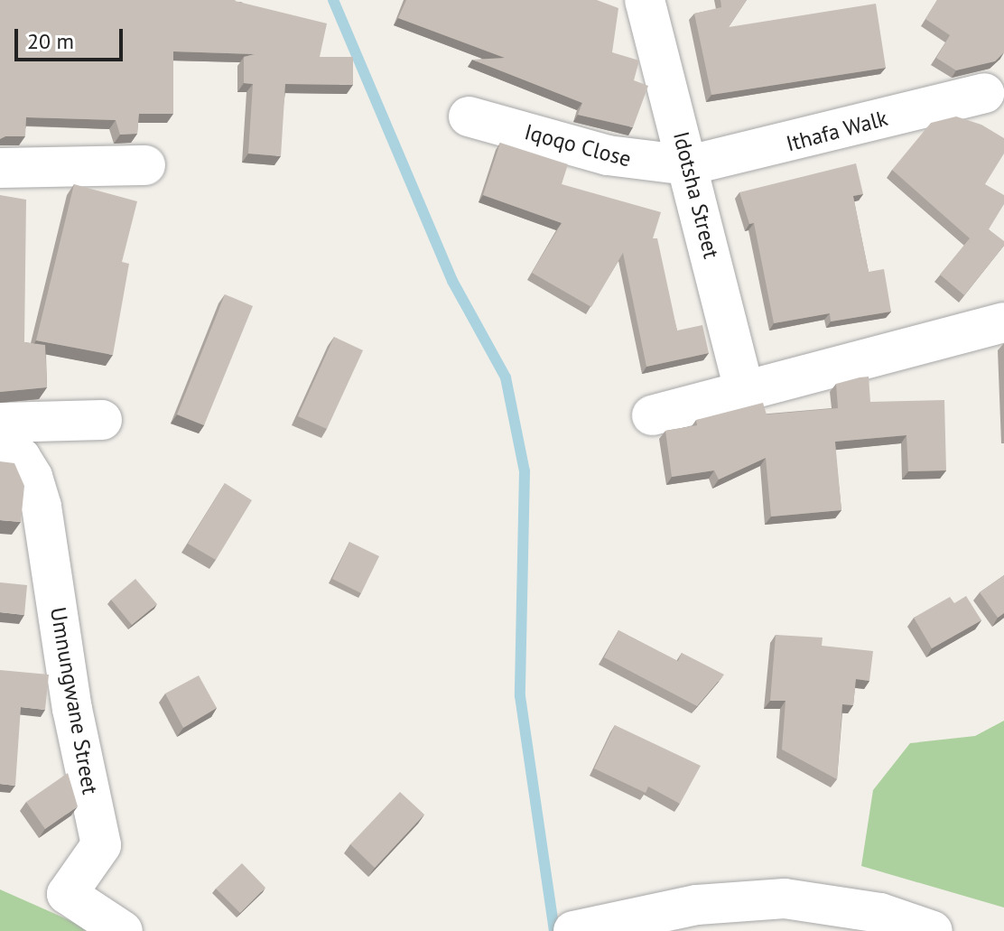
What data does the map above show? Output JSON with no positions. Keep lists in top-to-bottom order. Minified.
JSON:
{"streets":{"street":["Ithafa Walk","Iqoqo Close","Idotsha Street","Umnungwane Street"]},"crossings":[["Ithafa Walk","Iqoqo Close"],["Ithafa Walk","Idotsha Street"],["Iqoqo Close","Idotsha Street"]],"scale_bar":"20 m"}
